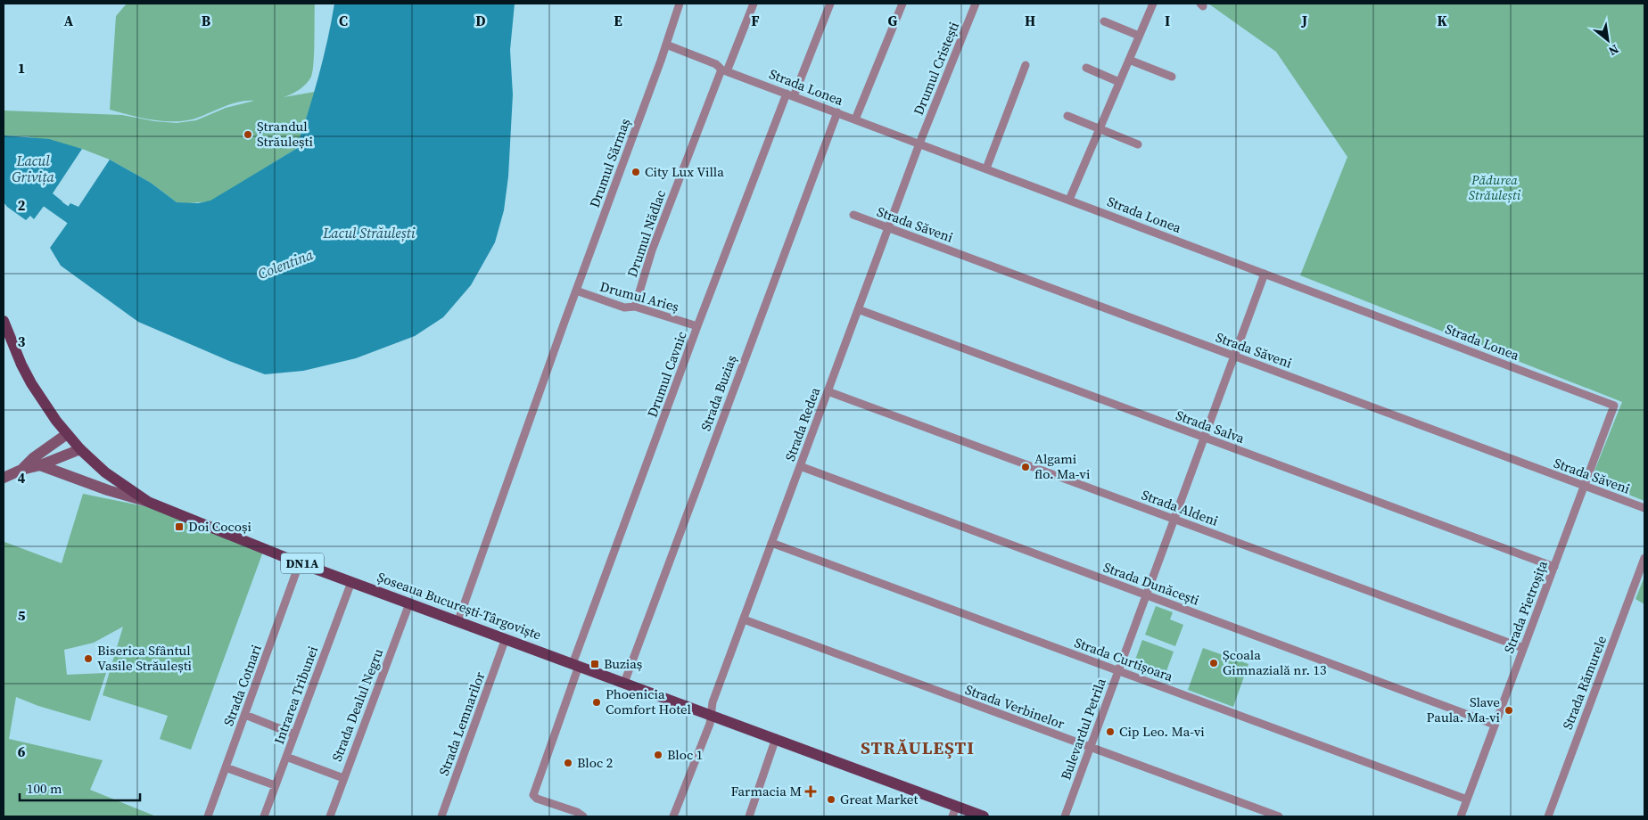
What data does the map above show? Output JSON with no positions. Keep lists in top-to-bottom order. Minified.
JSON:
{"streets":{"main road":["DN1A","Șoseaua București-Târgoviște"],"street":["Drumul Cristești","Strada Lonea","Drumul Sărmaș","Strada Săveni","Drumul Nădlac","Drumul Arieș","Drumul Cavnic","Strada Buziaș","Strada Redea","Strada Salva","Strada Aldeni","Strada Dunăcești","Strada Pietroșița","Strada Curtișoara","Strada Rămurele","Strada Cotnari","Intrarea Tribunei","Strada Dealul Negru","Strada Verbinelor","Strada Lemnarilor","Bulevardul Petrila"]},"crossings":[["Drumul Cristești","Strada Lonea"],["Drumul Cristești","Strada Redea"],["Strada Lonea","Drumul Sărmaș"],["Strada Lonea","Drumul Nădlac"],["Strada Lonea","Drumul Cavnic"],["Strada Lonea","Strada Buziaș"],["Strada Lonea","Strada Redea"],["Strada Lonea","Strada Pietroșița"],["Strada Lonea","Bulevardul Petrila"],["Drumul Sărmaș","Drumul Arieș"],["Drumul Sărmaș","Șoseaua București-Târgoviște"],["Strada Săveni","Strada Redea"],["Strada Săveni","Strada Pietroșița"],["Strada Săveni","Bulevardul Petrila"],["Drumul Nădlac","Drumul Arieș"],["Drumul Arieș","Drumul Cavnic"],["Drumul Cavnic","Șoseaua București-Târgoviște"],["Strada Buziaș","Șoseaua București-Târgoviște"],["Strada Redea","Strada Salva"],["Strada Redea","Strada Aldeni"],["Strada Redea","Strada Dunăcești"],["Strada Redea","Șoseaua București-Târgoviște"],["Strada Redea","Strada Curtișoara"],["Strada Redea","Strada Verbinelor"],["Strada Salva","Strada Pietroșița"],["Strada Salva","Bulevardul Petrila"],["Strada Aldeni","Strada Pietroșița"],["Strada Aldeni","Bulevardul Petrila"],["Strada Dunăcești","Strada Pietroșița"],["Strada Dunăcești","Bulevardul Petrila"],["Șoseaua București-Târgoviște","Strada Cotnari"],["Șoseaua București-Târgoviște","Intrarea Tribunei"],["Șoseaua București-Târgoviște","Strada Dealul Negru"],["Șoseaua București-Târgoviște","Strada Lemnarilor"],["Strada Pietroșița","Strada Curtișoara"],["Strada Curtișoara","Bulevardul Petrila"],["Strada Verbinelor","Bulevardul Petrila"]],"districts":["STRĂULEŞTI"],"water":["Lacul Grivița","Lacul Străulești","Colentina"],"parks":["Pădurea Străulești"],"places":{"other":["Ștrandul Străulești","City Lux Villa","Algami flo. Ma-vi","Biserica Sfântul Vasile Străulești","Școala Gimnazială nr. 13","Phoenicia Comfort Hotel","Slave Paula. Ma-vi","Cip Leo. Ma-vi","Bloc 1","Bloc 2","Great Market"],"transit":["Doi Cocoși","Buziaș"],"health":["Farmacia M"]},"scale_bar":"100 m","north":"bottom right","grid":{"columns":["A","B","C","D","E","F","G","H","I","J","K"],"rows":["1","2","3","4","5","6"]}}
